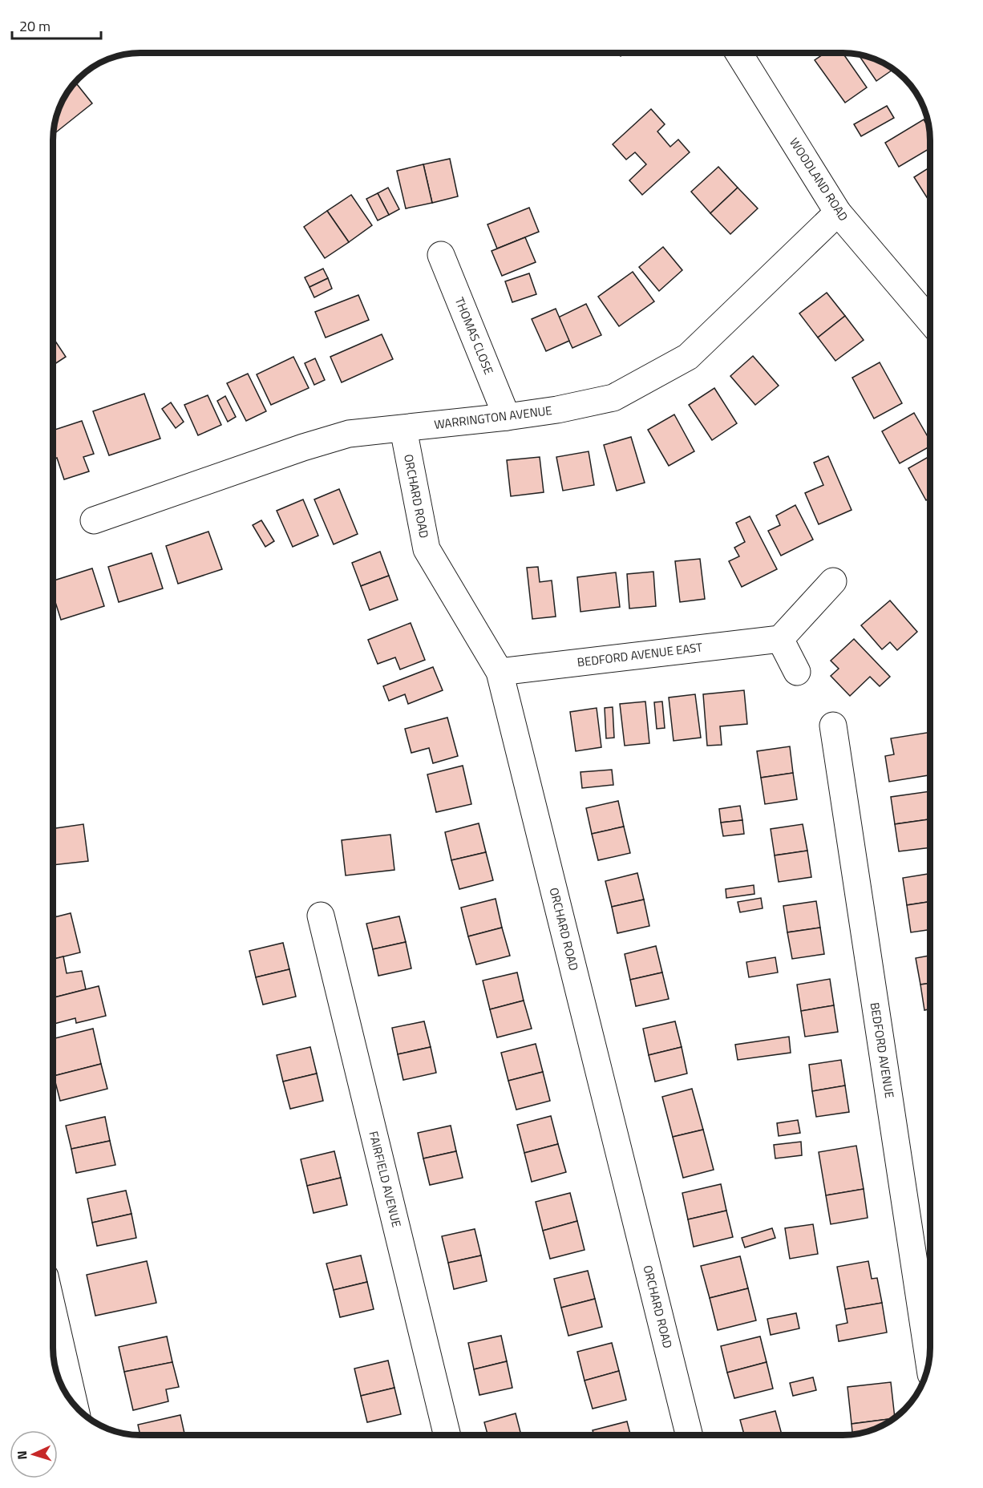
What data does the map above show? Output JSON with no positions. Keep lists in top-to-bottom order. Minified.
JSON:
{"streets":{"street":["WOODLAND ROAD","THOMAS CLOSE","WARRINGTON AVENUE","ORCHARD ROAD","BEDFORD AVENUE EAST","BEDFORD AVENUE","FAIRFIELD AVENUE"]},"crossings":[["WOODLAND ROAD","WARRINGTON AVENUE"],["THOMAS CLOSE","WARRINGTON AVENUE"],["WARRINGTON AVENUE","ORCHARD ROAD"],["ORCHARD ROAD","BEDFORD AVENUE EAST"]],"scale_bar":"20 m","north":"left"}
